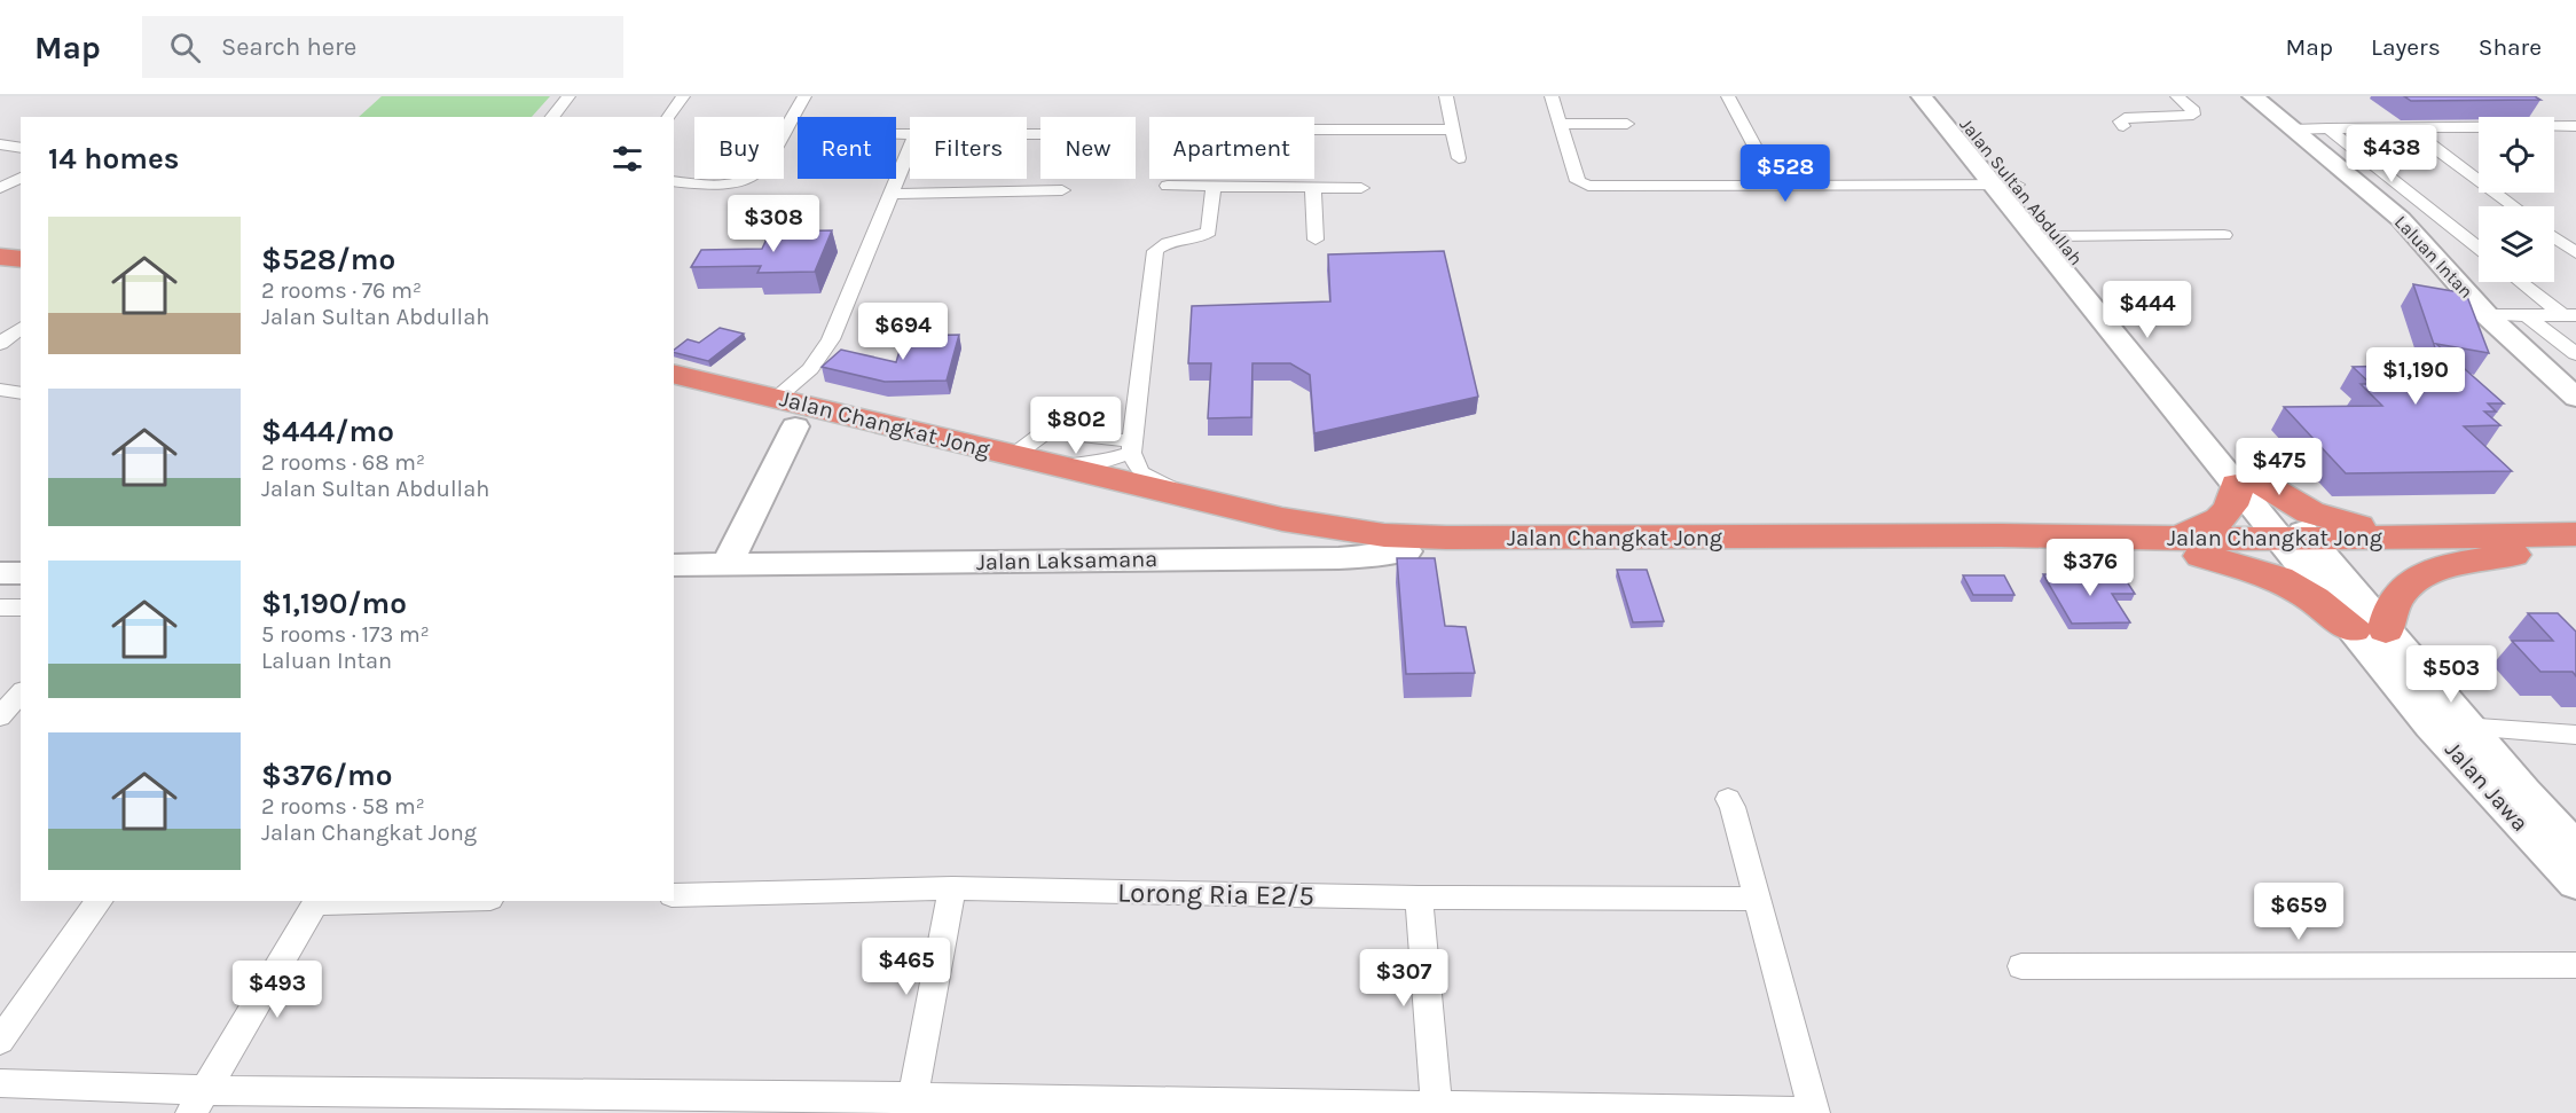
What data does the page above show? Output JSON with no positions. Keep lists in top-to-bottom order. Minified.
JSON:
{"streets":{"highway":["Jalan Changkat Jong"],"main road":["Jalan Sultan Abdullah","Laluan Intan","Jalan Laksamana","Jalan Jawa"],"street":["Lorong Ria E2/5"]},"crossings":[["Jalan Sultan Abdullah","Jalan Changkat Jong"],["Jalan Sultan Abdullah","Jalan Jawa"],["Jalan Changkat Jong","Jalan Laksamana"],["Jalan Changkat Jong","Jalan Jawa"]],"page":{"header":"Map","search":"Search here","nav":["Map","Layers","Share"],"chip":["Buy","Rent","Filters","New","Apartment"],"heading":"14 homes","price":["$438","$528","$308","$444","$694","$1,190","$802","$475","$376","$503","$659","$465","$307","$493"],"list":[{"name":"$528/mo","note":"2 rooms · 76 m² · Jalan Sultan Abdullah"},{"name":"$444/mo","note":"2 rooms · 68 m² · Jalan Sultan Abdullah"},{"name":"$1,190/mo","note":"5 rooms · 173 m² · Laluan Intan"},{"name":"$376/mo","note":"2 rooms · 58 m² · Jalan Changkat Jong"}]}}
